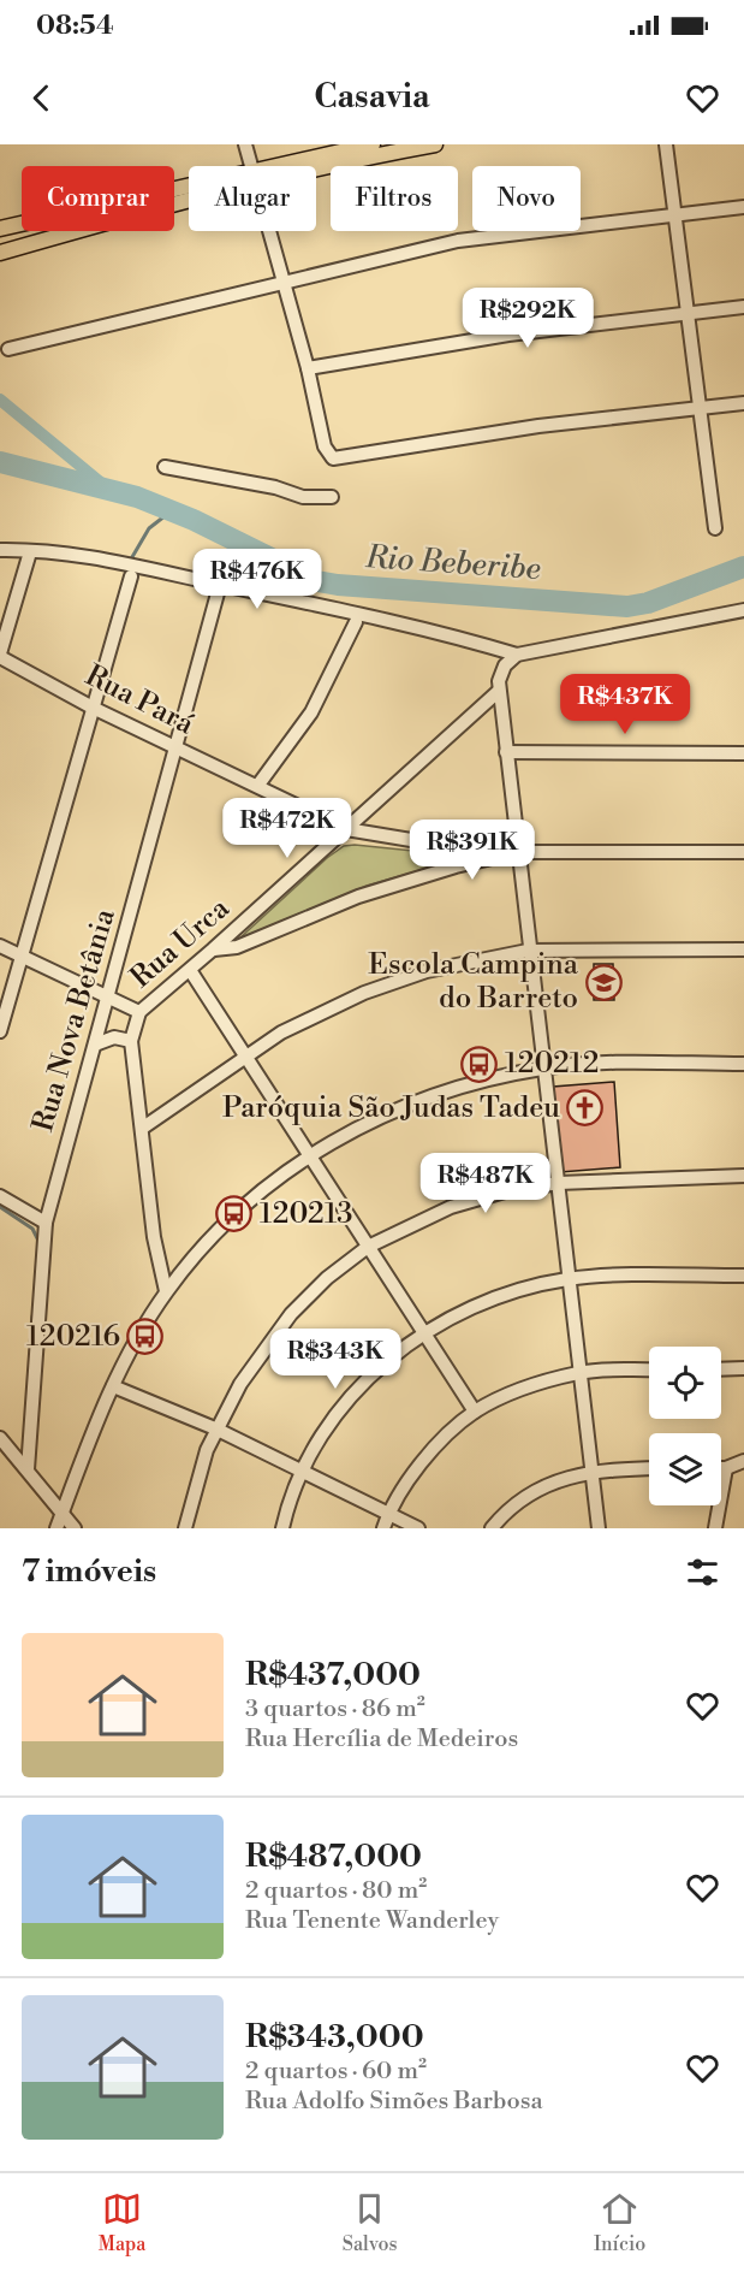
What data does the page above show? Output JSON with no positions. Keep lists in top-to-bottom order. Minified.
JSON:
{"streets":{"street":["Rua Pará","Rua Urca","Rua Nova Betânia"]},"crossings":[["Rua Pará","Rua Urca"],["Rua Pará","Rua Nova Betânia"]],"water":["Rio Beberibe"],"places":{"school or university":["Escola Campina do Barreto"],"bus stop":["120212","120213","120216"],"church":["Paróquia São Judas Tadeu"]},"page":{"status":"08:54","header":"Casavia","chip":["Comprar","Alugar","Filtros","Novo"],"price":["R$292K","R$476K","R$437K","R$472K","R$391K","R$487K","R$343K"],"heading":"7 imóveis","list":[{"name":"R$437,000","note":"3 quartos · 86 m² · Rua Hercília de Medeiros"},{"name":"R$487,000","note":"2 quartos · 80 m² · Rua Tenente Wanderley"},{"name":"R$343,000","note":"2 quartos · 60 m² · Rua Adolfo Simões Barbosa"}],"tabs":["Mapa","Salvos","Início"]}}
